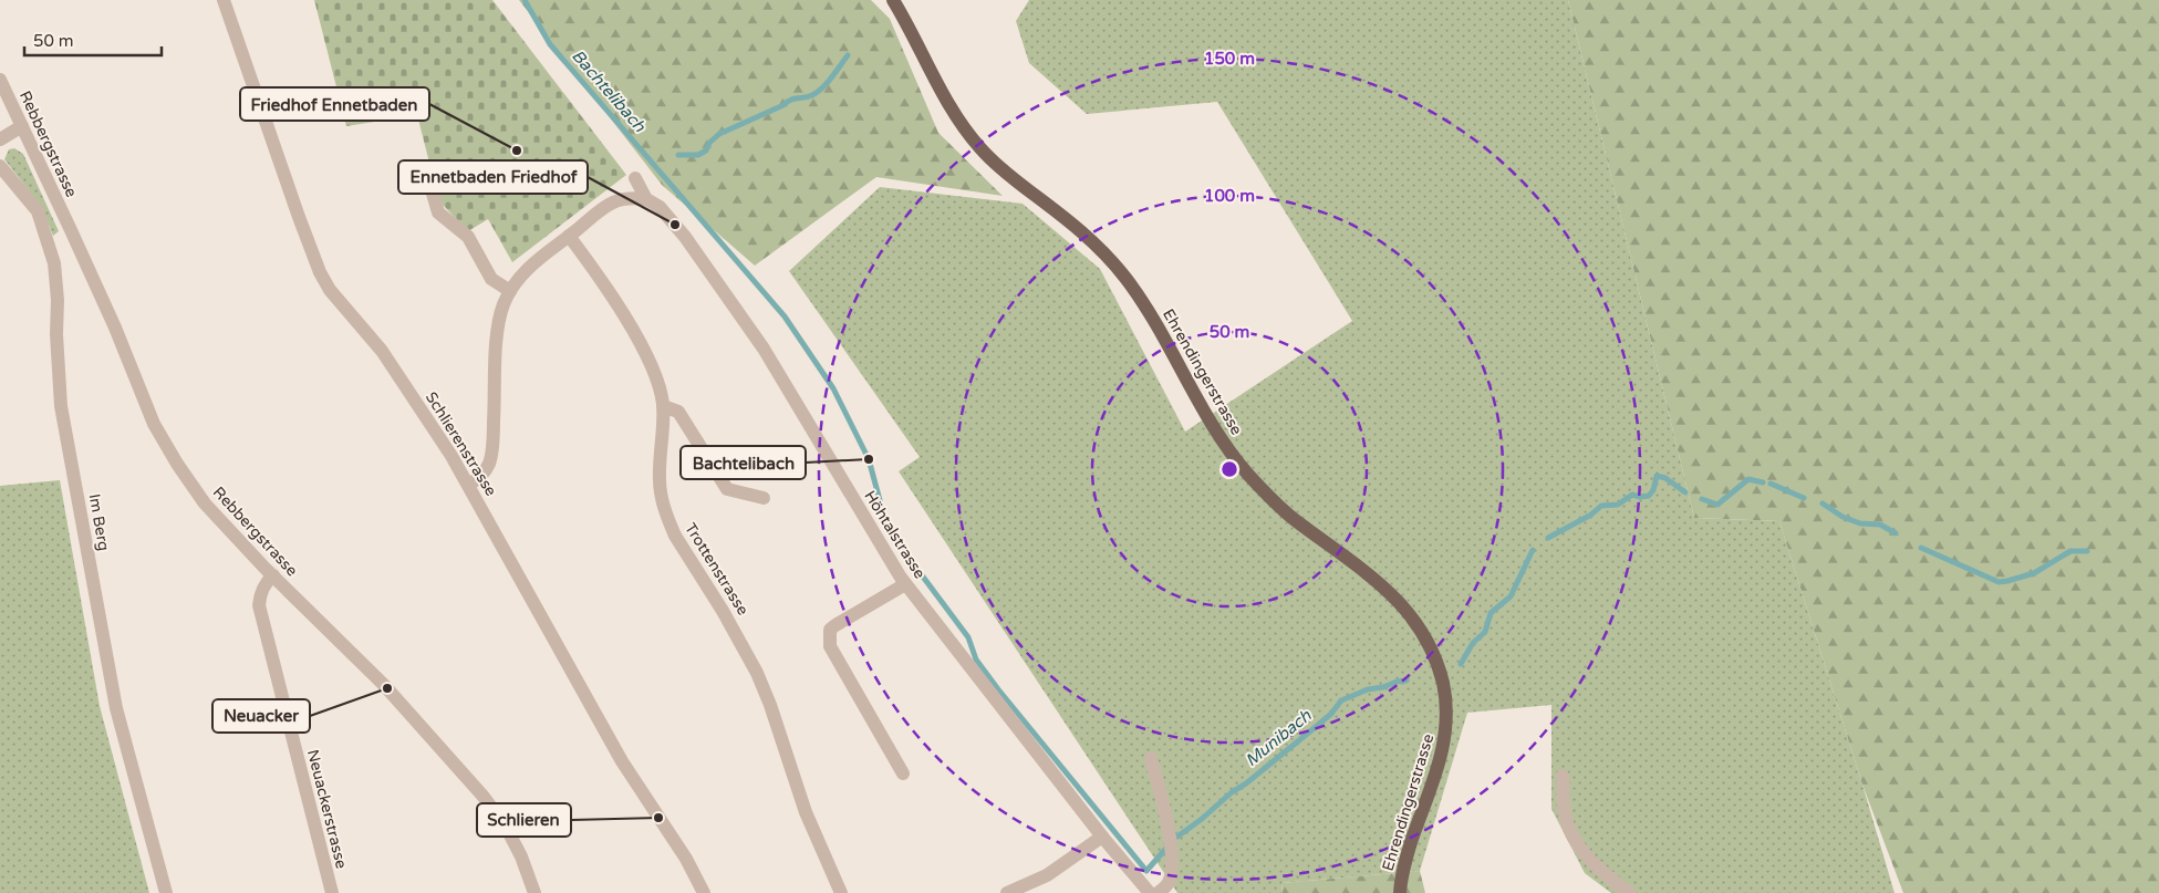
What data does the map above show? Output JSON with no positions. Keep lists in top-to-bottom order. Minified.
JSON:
{"streets":{"main road":["Ehrendingerstrasse"],"street":["Rebbergstrasse","Schlierenstrasse","Im Berg","Höhtalstrasse","Trottenstrasse","Neuackerstrasse"]},"crossings":[["Rebbergstrasse","Neuackerstrasse"]],"water":["Bachtelibach","Munibach"],"places":["Friedhof Ennetbaden","Ennetbaden Friedhof","Bachtelibach","Neuacker","Schlieren"],"scale_bar":"50 m","rings":["150 m","100 m","50 m"]}
